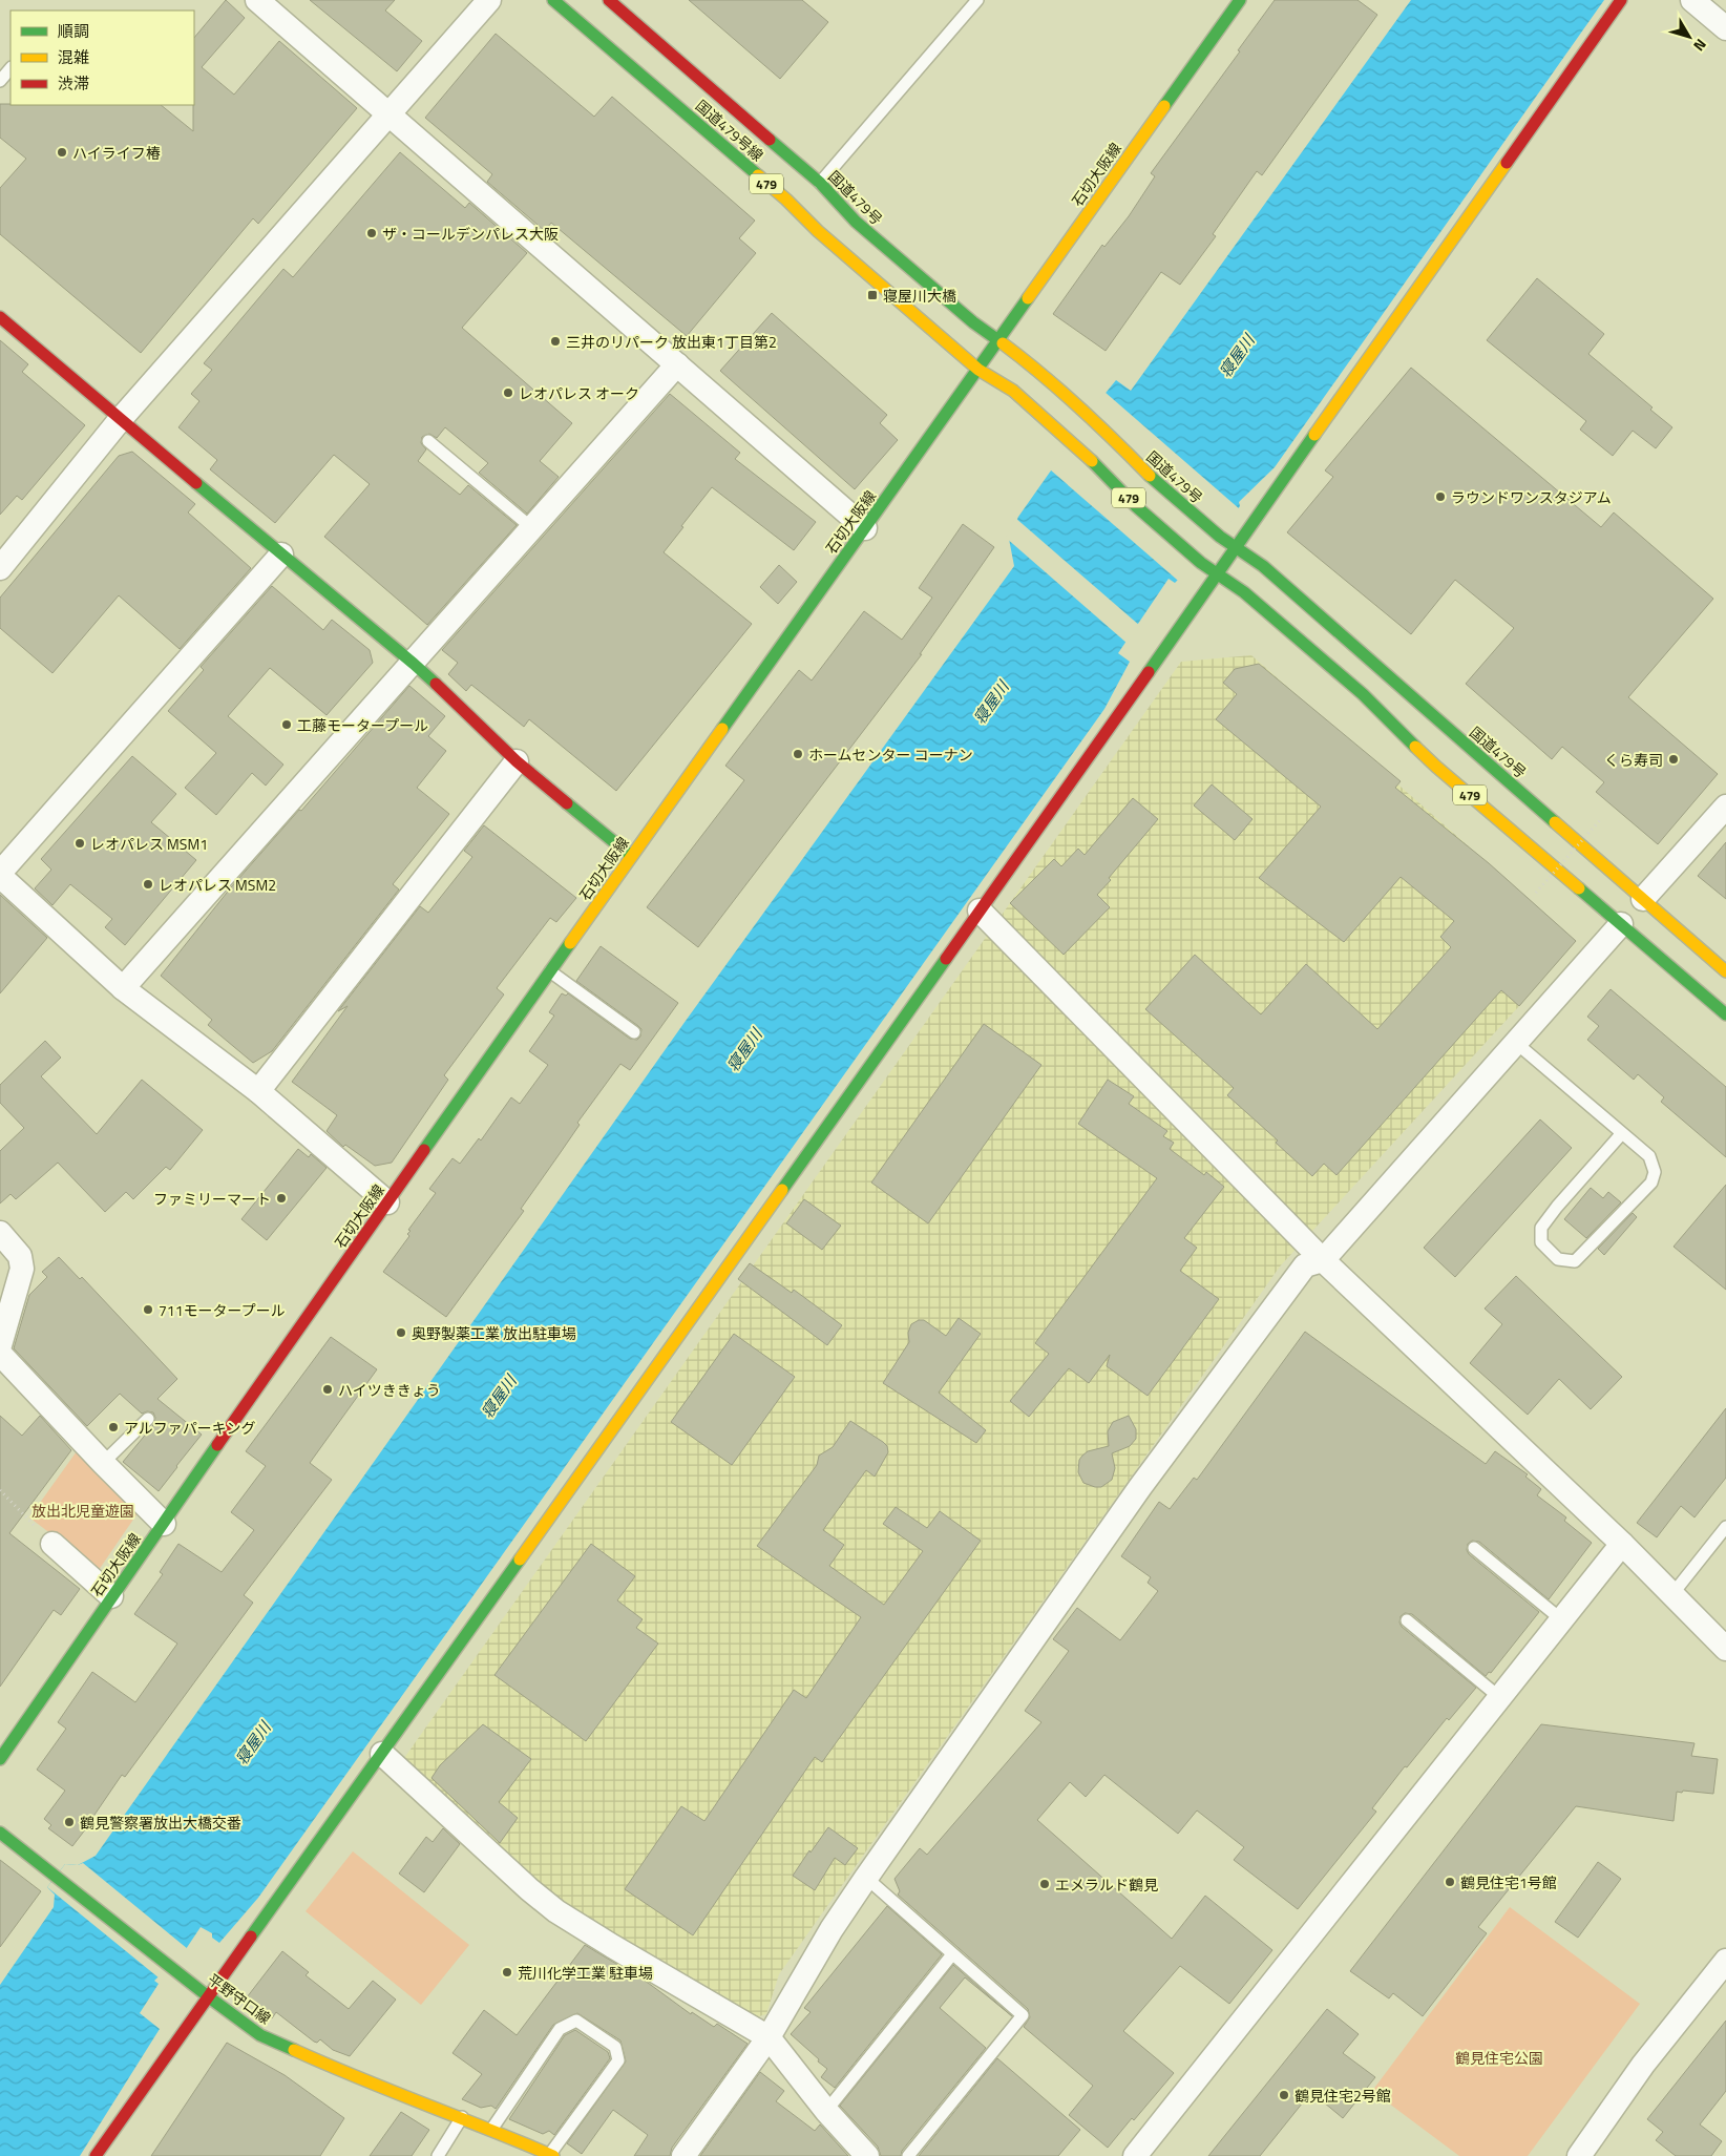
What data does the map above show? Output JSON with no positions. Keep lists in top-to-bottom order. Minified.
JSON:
{"streets":{"main road":["国道479号線","石切大阪線","479","国道479号","平野守口線"]},"crossings":[["国道479号線","石切大阪線"],["国道479号線","479"],["石切大阪線","479"],["石切大阪線","国道479号"]],"water":["寝屋川"],"parks":["放出北児童遊園","鶴見住宅公園"],"places":{"other":["ハイライフ椿","ザ・コールデンパレス大阪","三井のリパーク 放出東1丁目第2","レオパレス オーク","ラウンドワンスタジアム","工藤モータープール","ホームセンター コーナン","くら寿司","レオパレス MSM1","レオパレス MSM2","ファミリーマート","711モータープール","奥野製薬工業 放出駐車場","ハイツききょう","アルファパーキング","鶴見警察署放出大橋交番","鶴見住宅1号館","エメラルド鶴見","荒川化学工業 駐車場","鶴見住宅2号館"],"transit":["寝屋川大橋"]},"legend":["順調","混雑","渋滞"],"north":"bottom right"}
